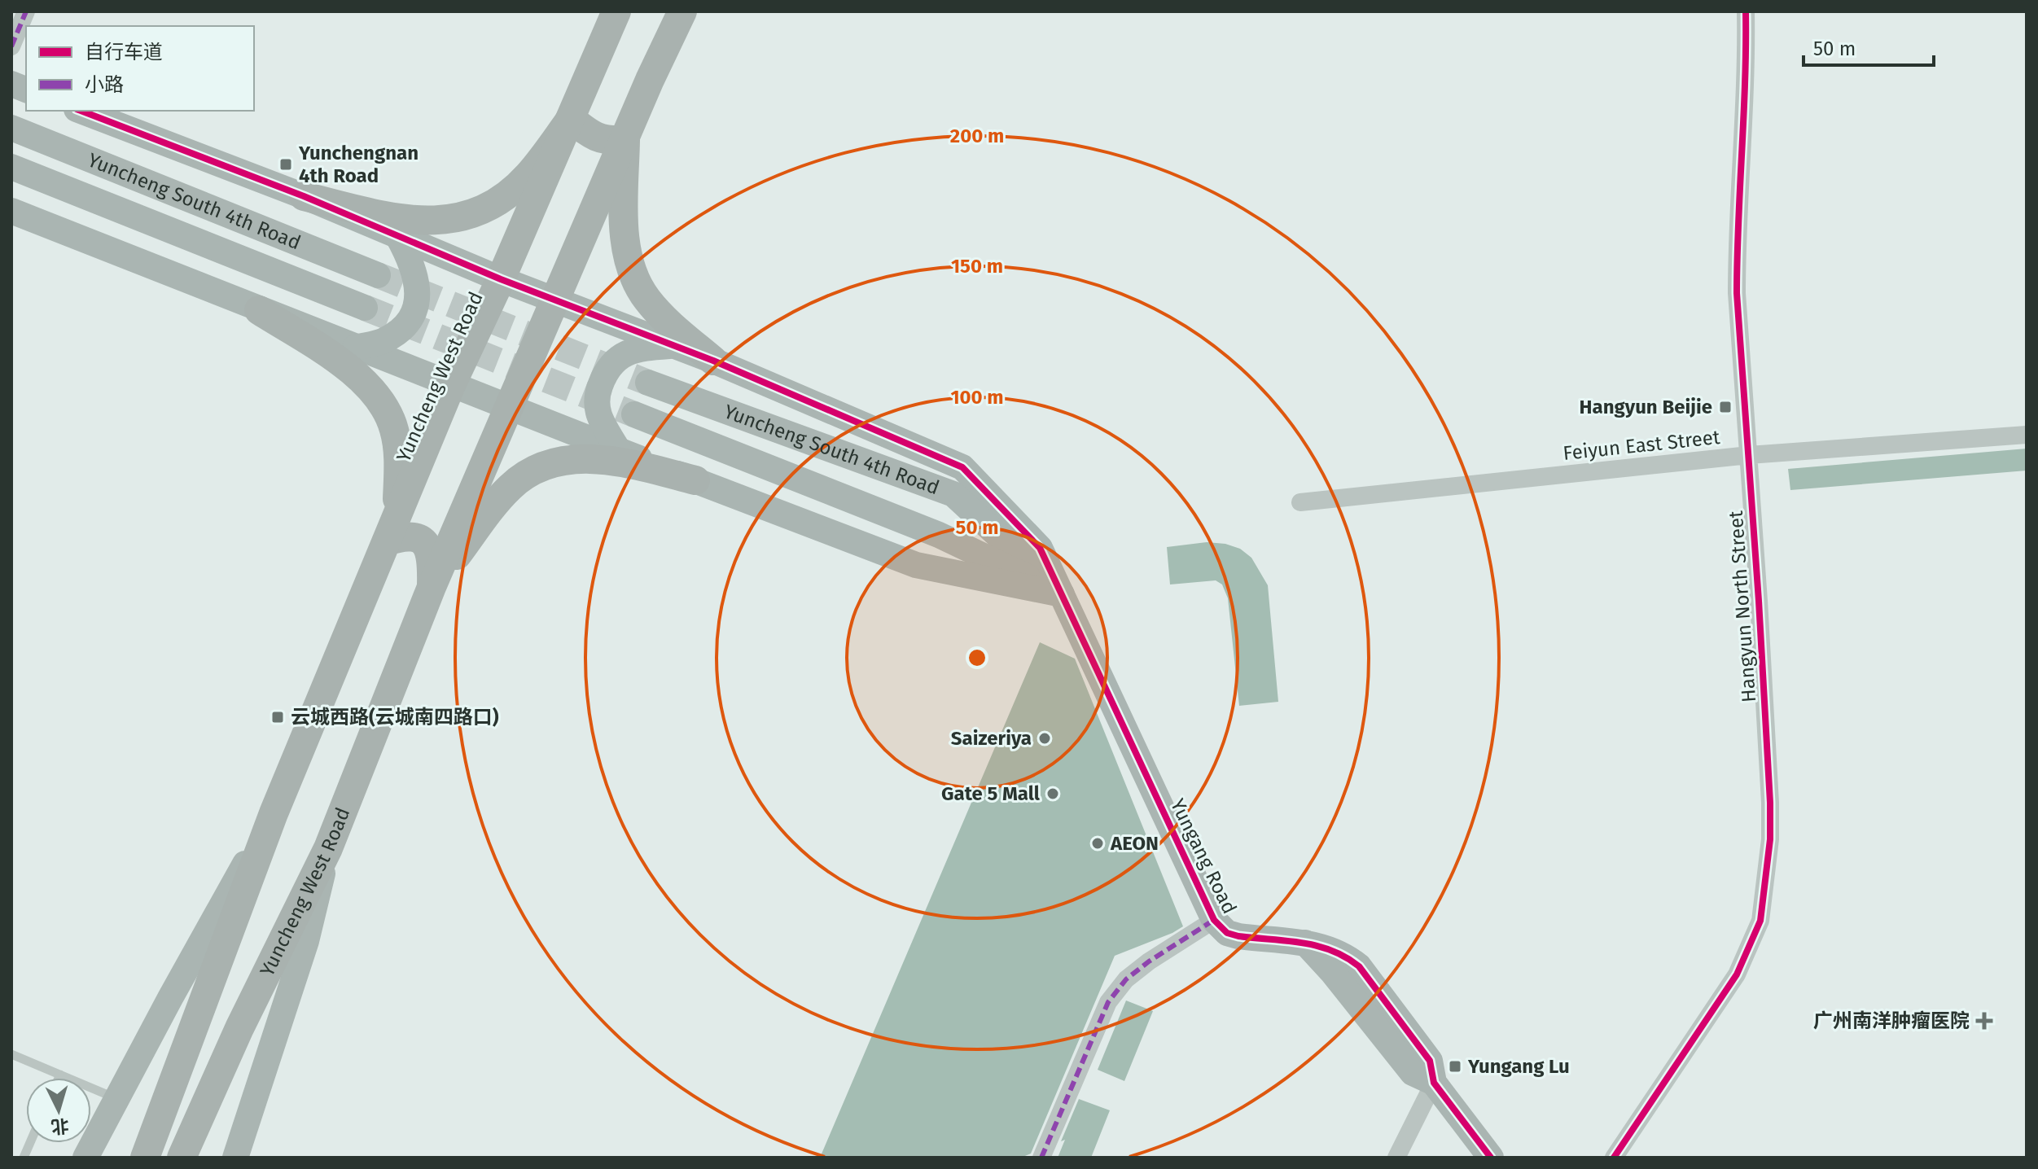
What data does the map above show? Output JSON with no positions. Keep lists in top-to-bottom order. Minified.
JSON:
{"streets":{"main road":["Yuncheng West Road"],"street":["Yuncheng South 4th Road","Feiyun East Street","Hangyun North Street","Yungang Road"]},"crossings":[["Yuncheng South 4th Road","Yungang Road"],["Yuncheng West Road","Yungang Road"],["Feiyun East Street","Hangyun North Street"]],"places":{"transit":["Yunchengnan 4th Road","Hangyun Beijie","云城西路(云城南四路口)","Yungang Lu"],"other":["Saizeriya","Gate 5 Mall","AEON"],"health":["广州南洋肿瘤医院"]},"legend":["自行车道","小路"],"scale_bar":"50 m","north":"bottom","rings":["200 m","150 m","100 m","50 m"]}
